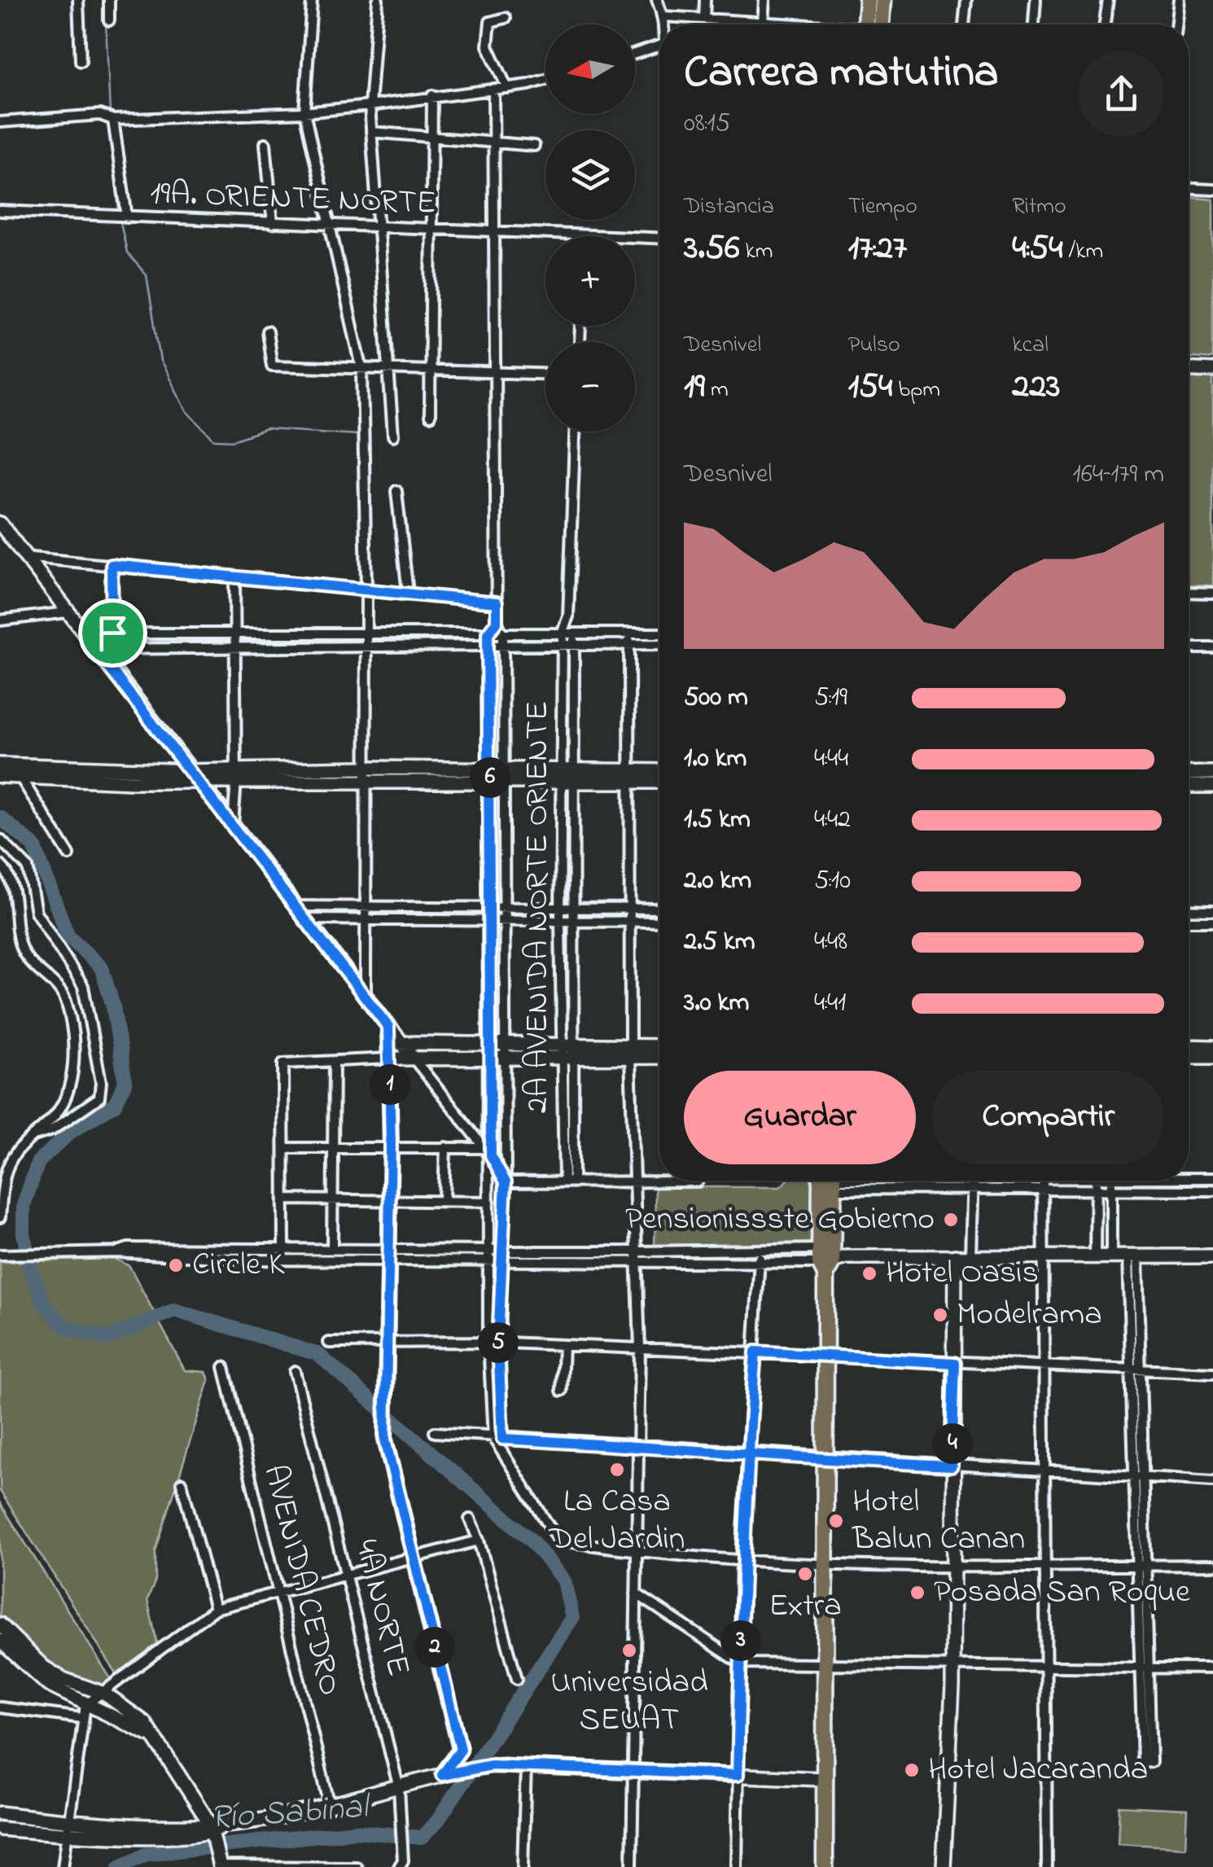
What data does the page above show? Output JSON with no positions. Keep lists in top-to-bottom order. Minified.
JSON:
{"streets":{"street":["19A. ORIENTE NORTE","2A AVENIDA NORTE ORIENTE","AVENIDA CEDRO","4A NORTE"]},"water":["Río Sabinal"],"places":["Pensionissste Gobierno","Circle K","Hotel Oasis","Modelrama","La Casa Del Jardin","Hotel Balun Canan","Extra","Posada San Roque","Universidad SEUAT","Hotel Jacaranda"],"north":"left","page":{"map_buttons":["+","−"],"heading":["Carrera matutina","08:15"],"stats":[["Distancia","3.56 km"],["Tiempo","17:27"],["Ritmo","4:54 /km"],["Desnivel","19 m"],["Pulso","154 bpm"],["kcal","223"]],"chart":["Desnivel","164–179 m"],"list":[{"name":"500 m","note":"5:19"},{"name":"1.0 km","note":"4:44"},{"name":"1.5 km","note":"4:42"},{"name":"2.0 km","note":"5:10"},{"name":"2.5 km","note":"4:48"},{"name":"3.0 km","note":"4:41"}],"pins":["6","1","5","4","3","2"],"buttons":["Guardar","Compartir"]}}
